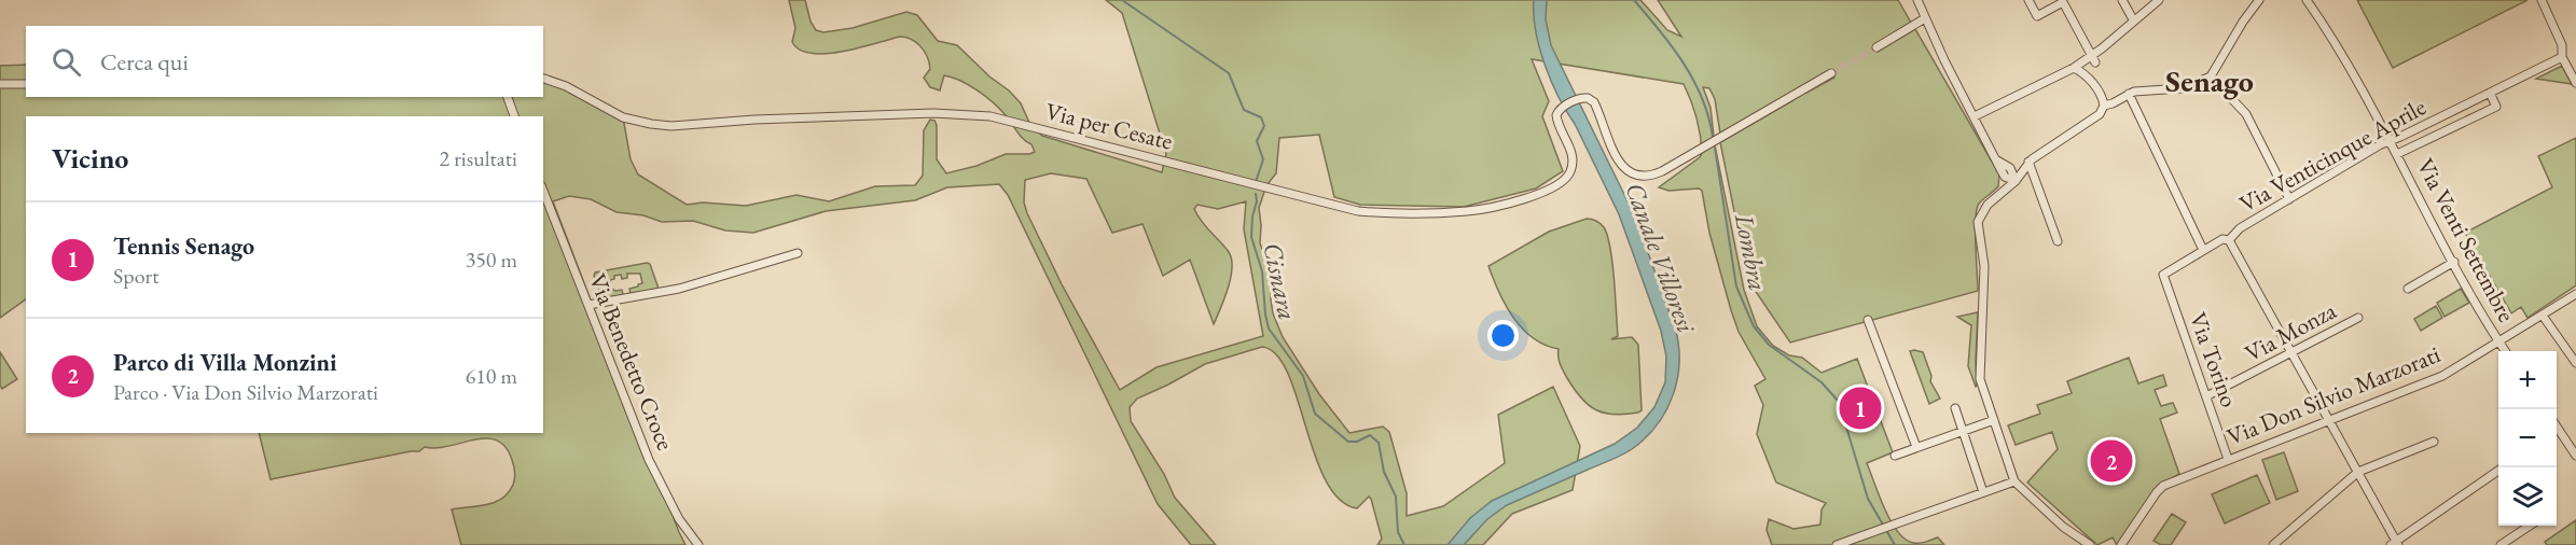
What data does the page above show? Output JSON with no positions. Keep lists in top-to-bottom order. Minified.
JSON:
{"streets":{"street":["Via per Cesate","Via Venticinque Aprile","Via Venti Settembre","Via Monza","Via Torino","Via Benedetto Croce","Via Don Silvio Marzorati"]},"crossings":[["Via Venticinque Aprile","Via Venti Settembre"],["Via Venticinque Aprile","Via Torino"],["Via Venti Settembre","Via Don Silvio Marzorati"],["Via Monza","Via Torino"],["Via Torino","Via Don Silvio Marzorati"]],"districts":["Senago"],"water":["Lombra","Canale Villoresi","Cisnara"],"page":{"search":"Cerca qui","heading":["Vicino","2 risultati"],"list":[{"mark":"1","name":"Tennis Senago","note":"Sport","value":"350 m"},{"mark":"2","name":"Parco di Villa Monzini","note":"Parco · Via Don Silvio Marzorati","value":"610 m"}],"map_buttons":["+","−"],"pins":["1","2"]}}
